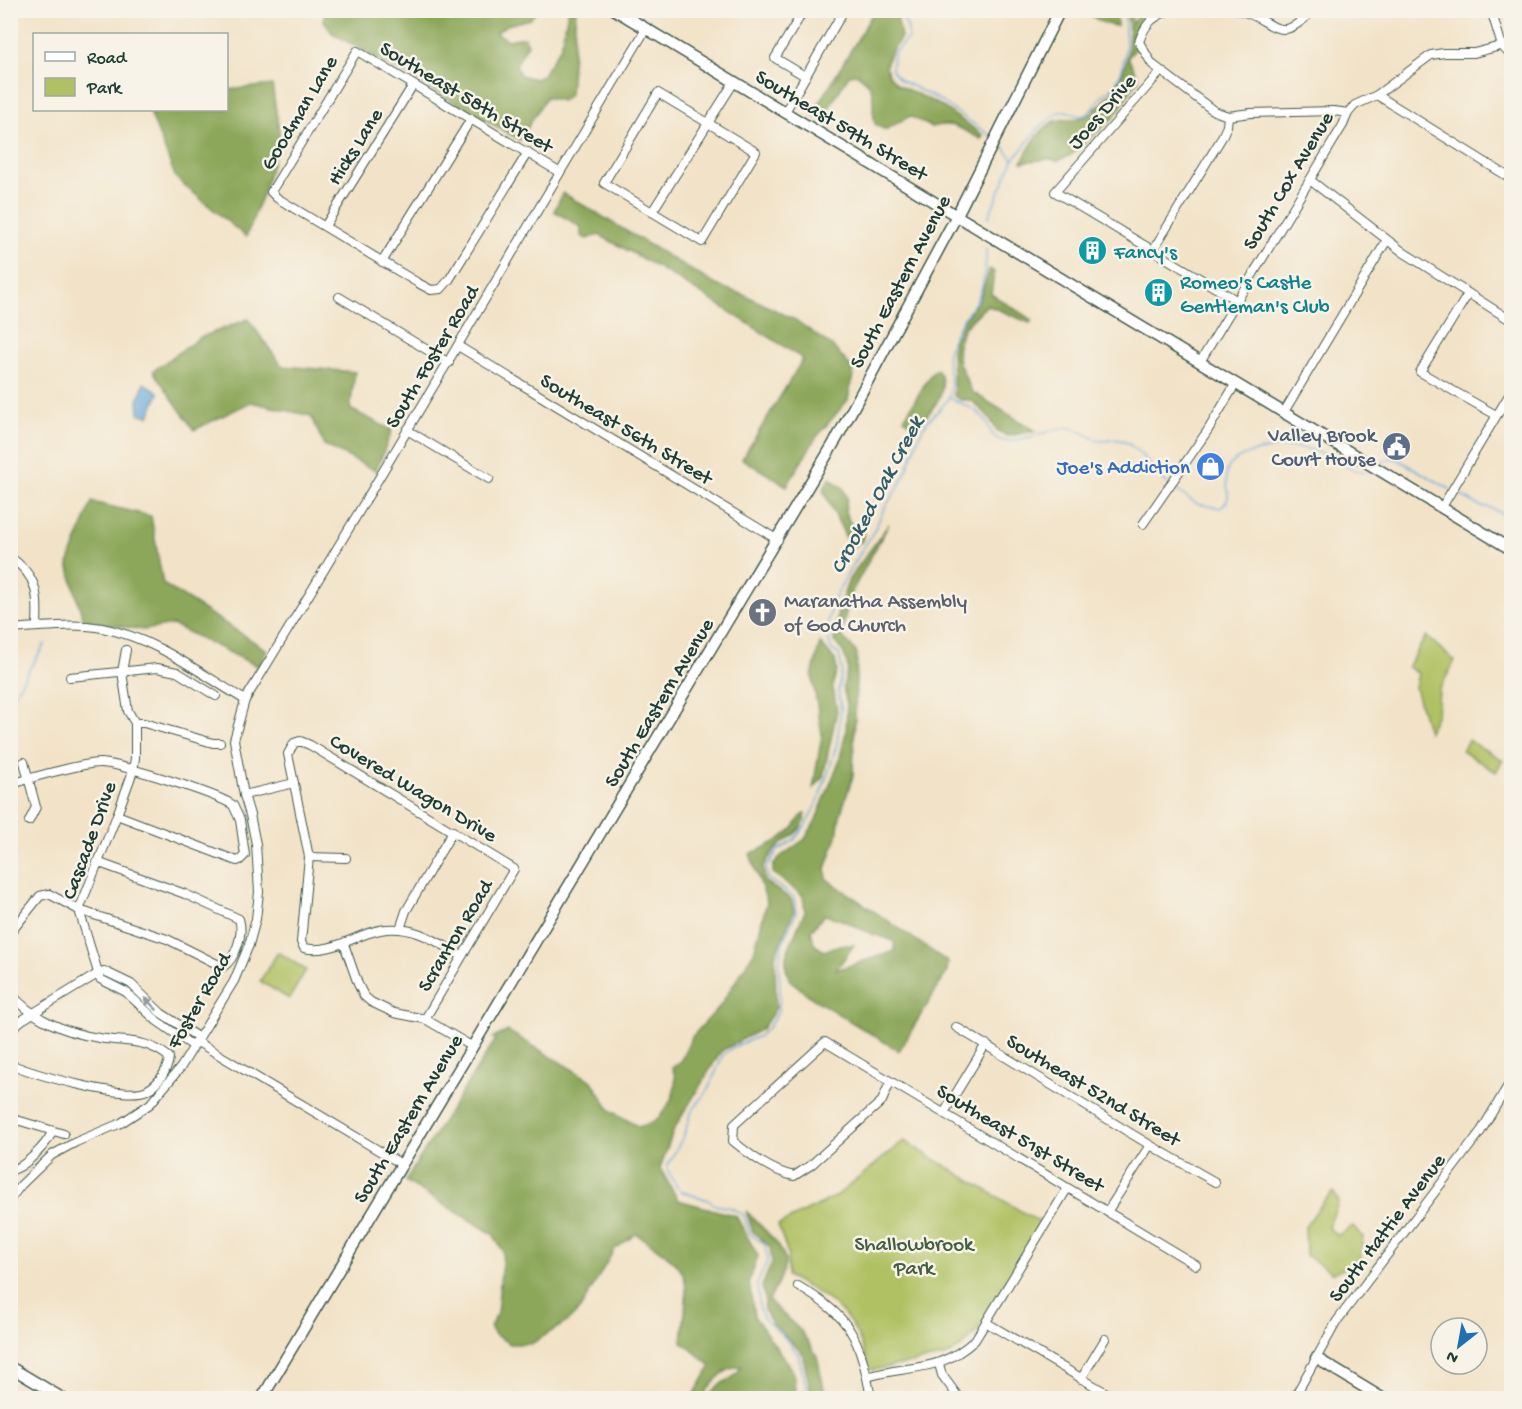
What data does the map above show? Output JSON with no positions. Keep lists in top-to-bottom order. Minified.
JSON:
{"streets":{"main road":["Southeast 59th Street","South Eastern Avenue"],"street":["Southeast 58th Street","Joes Drive","Goodman Lane","Hicks Lane","South Cox Avenue","South Foster Road","Southeast 56th Street","Covered Wagon Drive","Cascade Drive","Scranton Road","Foster Road","Southeast 52nd Street","Southeast 51st Street","South Hattie Avenue"]},"crossings":[["Southeast 58th Street","Goodman Lane"],["Southeast 58th Street","Hicks Lane"],["Southeast 58th Street","South Foster Road"],["Goodman Lane","Hicks Lane"],["Southeast 59th Street","South Cox Avenue"],["Southeast 59th Street","South Eastern Avenue"],["Southeast 59th Street","South Foster Road"],["South Eastern Avenue","Southeast 56th Street"],["South Foster Road","Southeast 56th Street"],["South Foster Road","Foster Road"],["Covered Wagon Drive","Scranton Road"]],"water":["Crooked Oak Creek"],"parks":["Shallowbrook Park"],"places":{"building":["Fancy's","Romeo's Castle Gentleman's Club"],"public building":["Valley Brook Court House"],"shop":["Joe's Addiction"],"church":["Maranatha Assembly of God Church"]},"legend":["Road","Park"],"north":"bottom left"}
